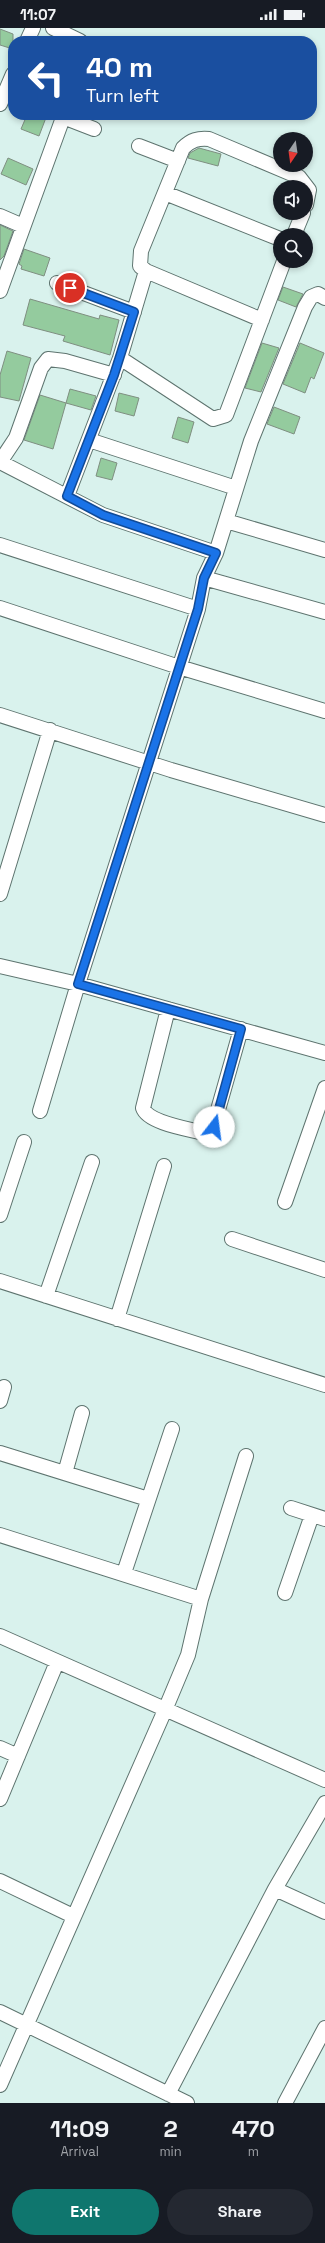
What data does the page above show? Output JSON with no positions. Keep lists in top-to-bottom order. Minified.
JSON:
{"north":"bottom","page":{"status":"11:07","turn":["40 m","Turn left"],"eta":["11:09","Arrival","2","min","470","m"],"buttons":["Exit","Share"]}}
